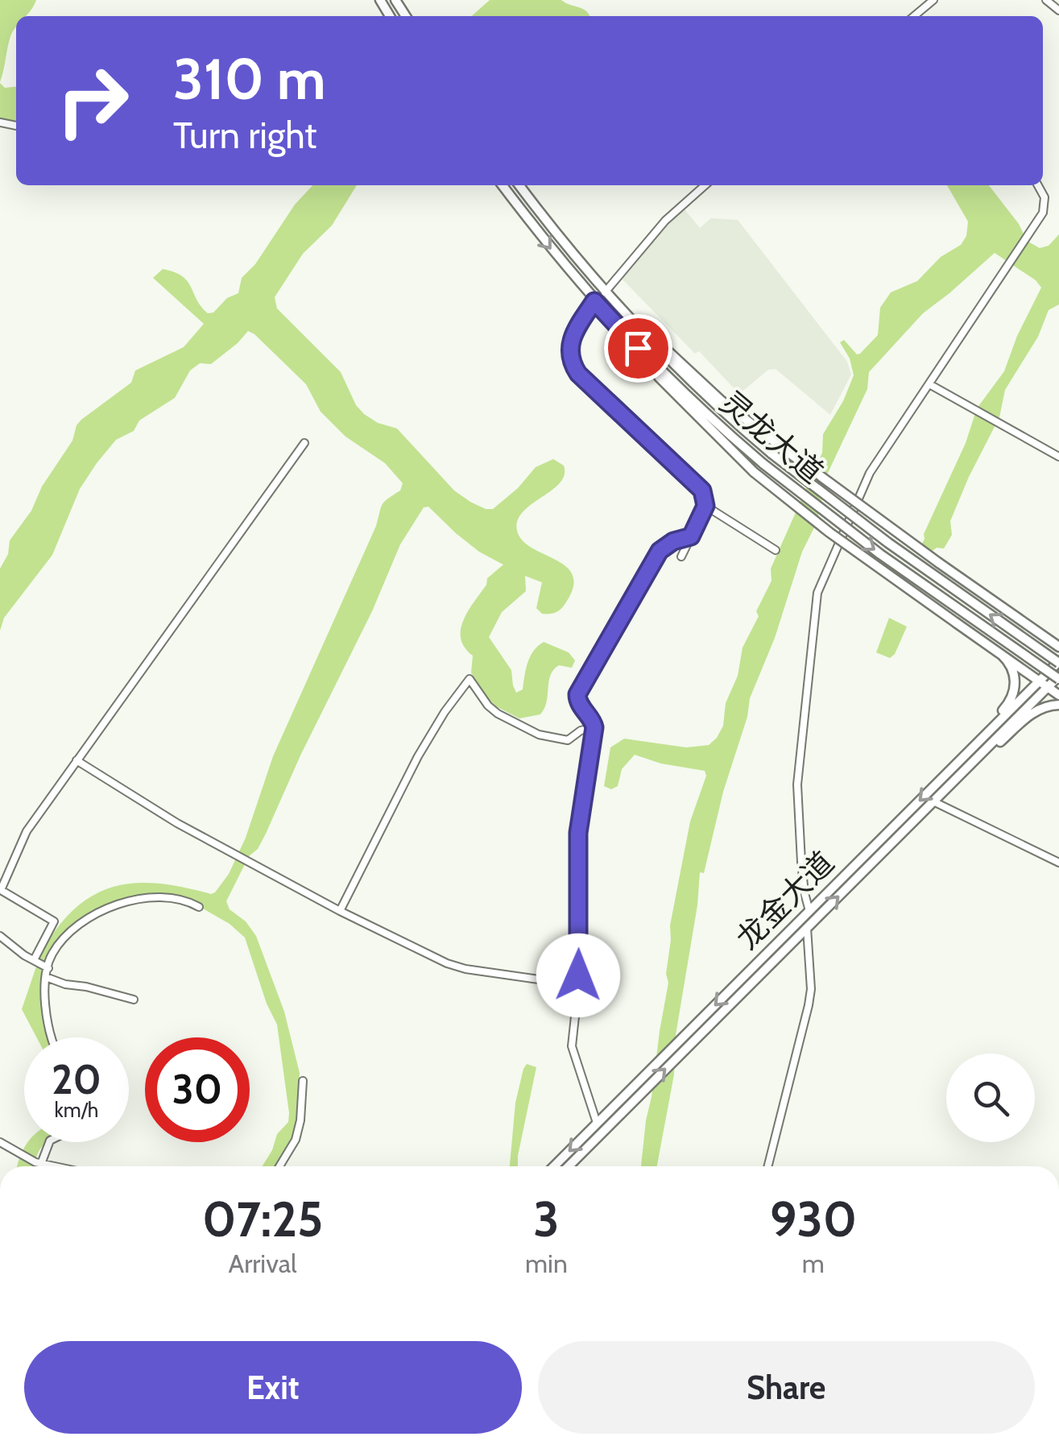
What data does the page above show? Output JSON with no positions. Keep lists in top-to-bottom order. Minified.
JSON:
{"streets":{"main road":["灵龙大道","龙金大道"]},"crossings":[["灵龙大道","龙金大道"]],"page":{"turn":["310 m","Turn right"],"speed":"20 km/h","limit":"30","eta":["07:25","Arrival","3","min","930","m"],"buttons":["Exit","Share"]}}
